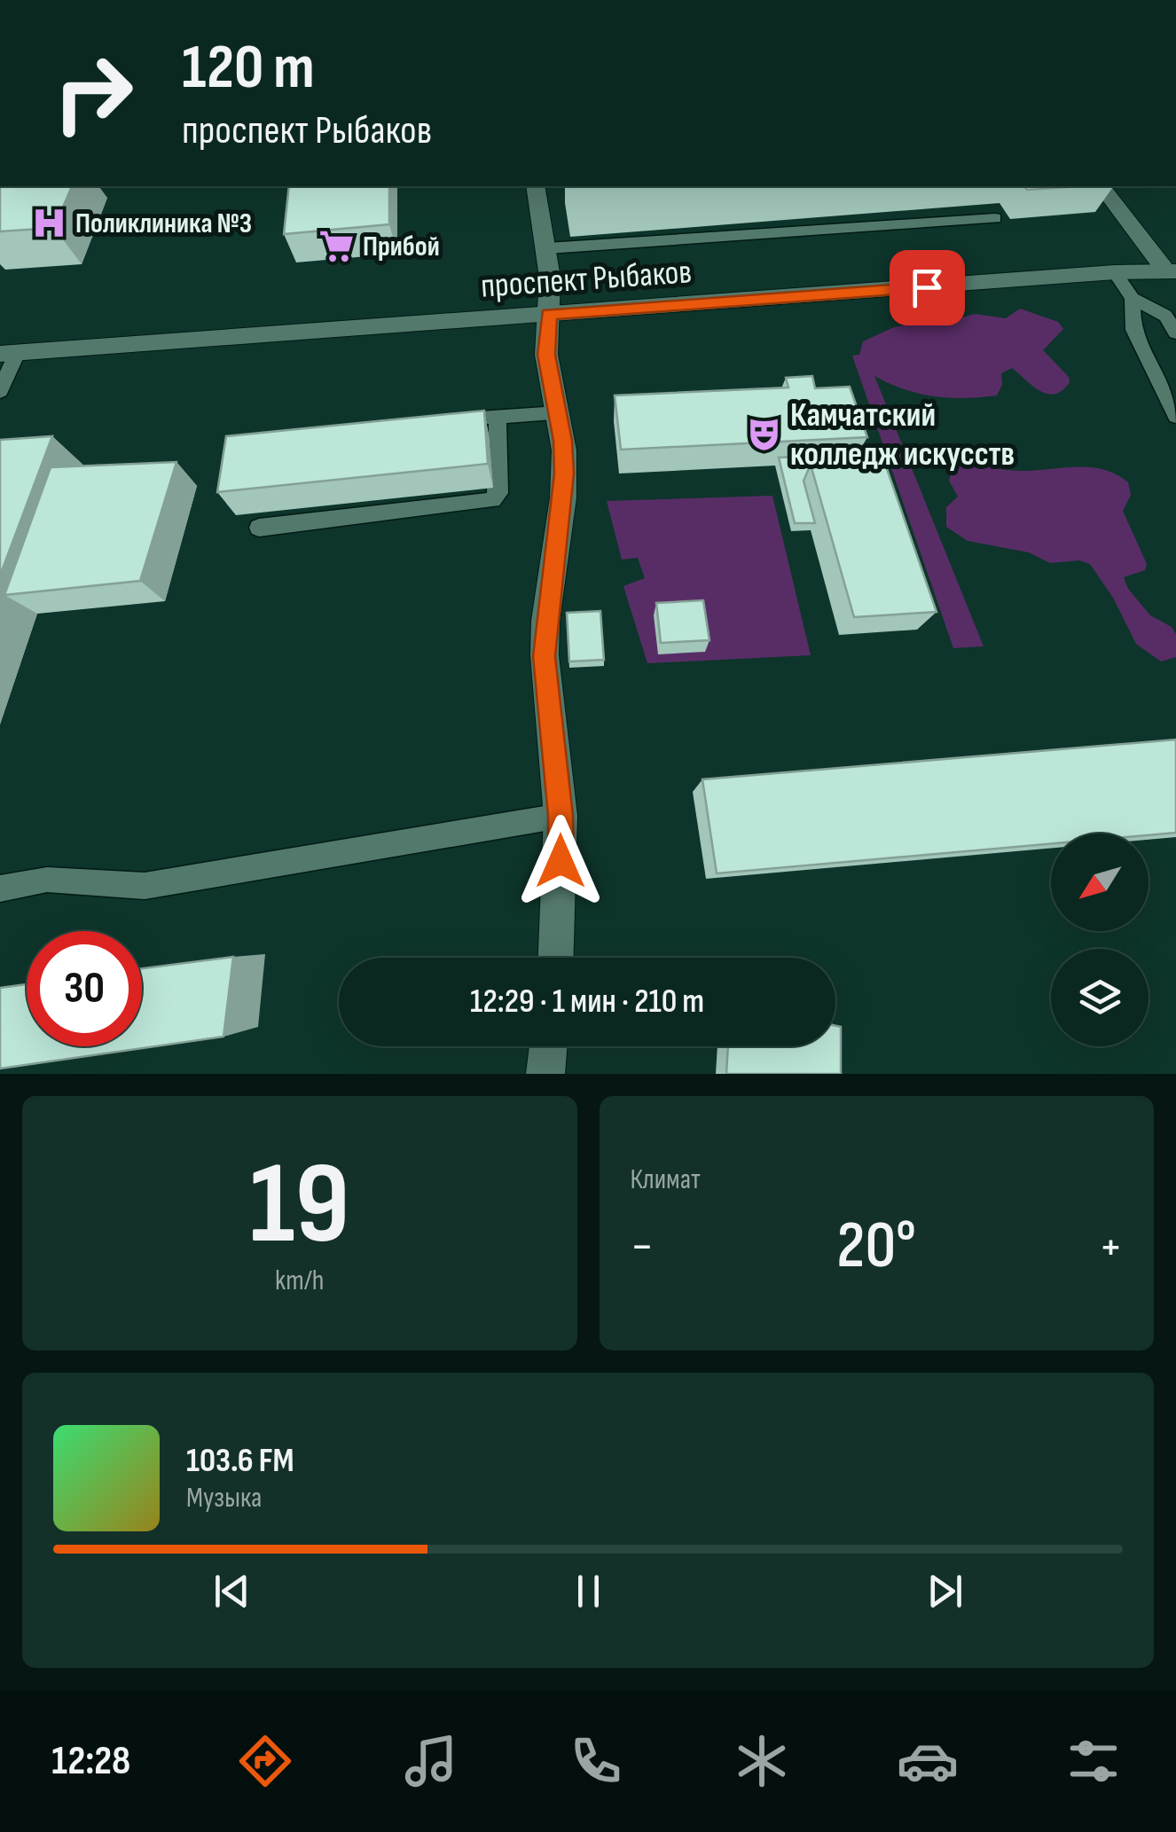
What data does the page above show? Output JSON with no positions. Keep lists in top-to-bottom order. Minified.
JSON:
{"streets":{"main road":["проспект Рыбаков"]},"places":{"hospital":["Поликлиника №3"],"supermarket":["Прибой"],"theatre":["Камчатский колледж искусств"]},"north":"bottom left","page":{"turn":["120 m","проспект Рыбаков"],"limit":"30","trip":"12:29 · 1 мин · 210 m","tile":[["19","km/h"],"Климат"],"heat":["−","20°","+"],"song":["103.6 FM","Музыка"],"tabs":"12:28"}}
